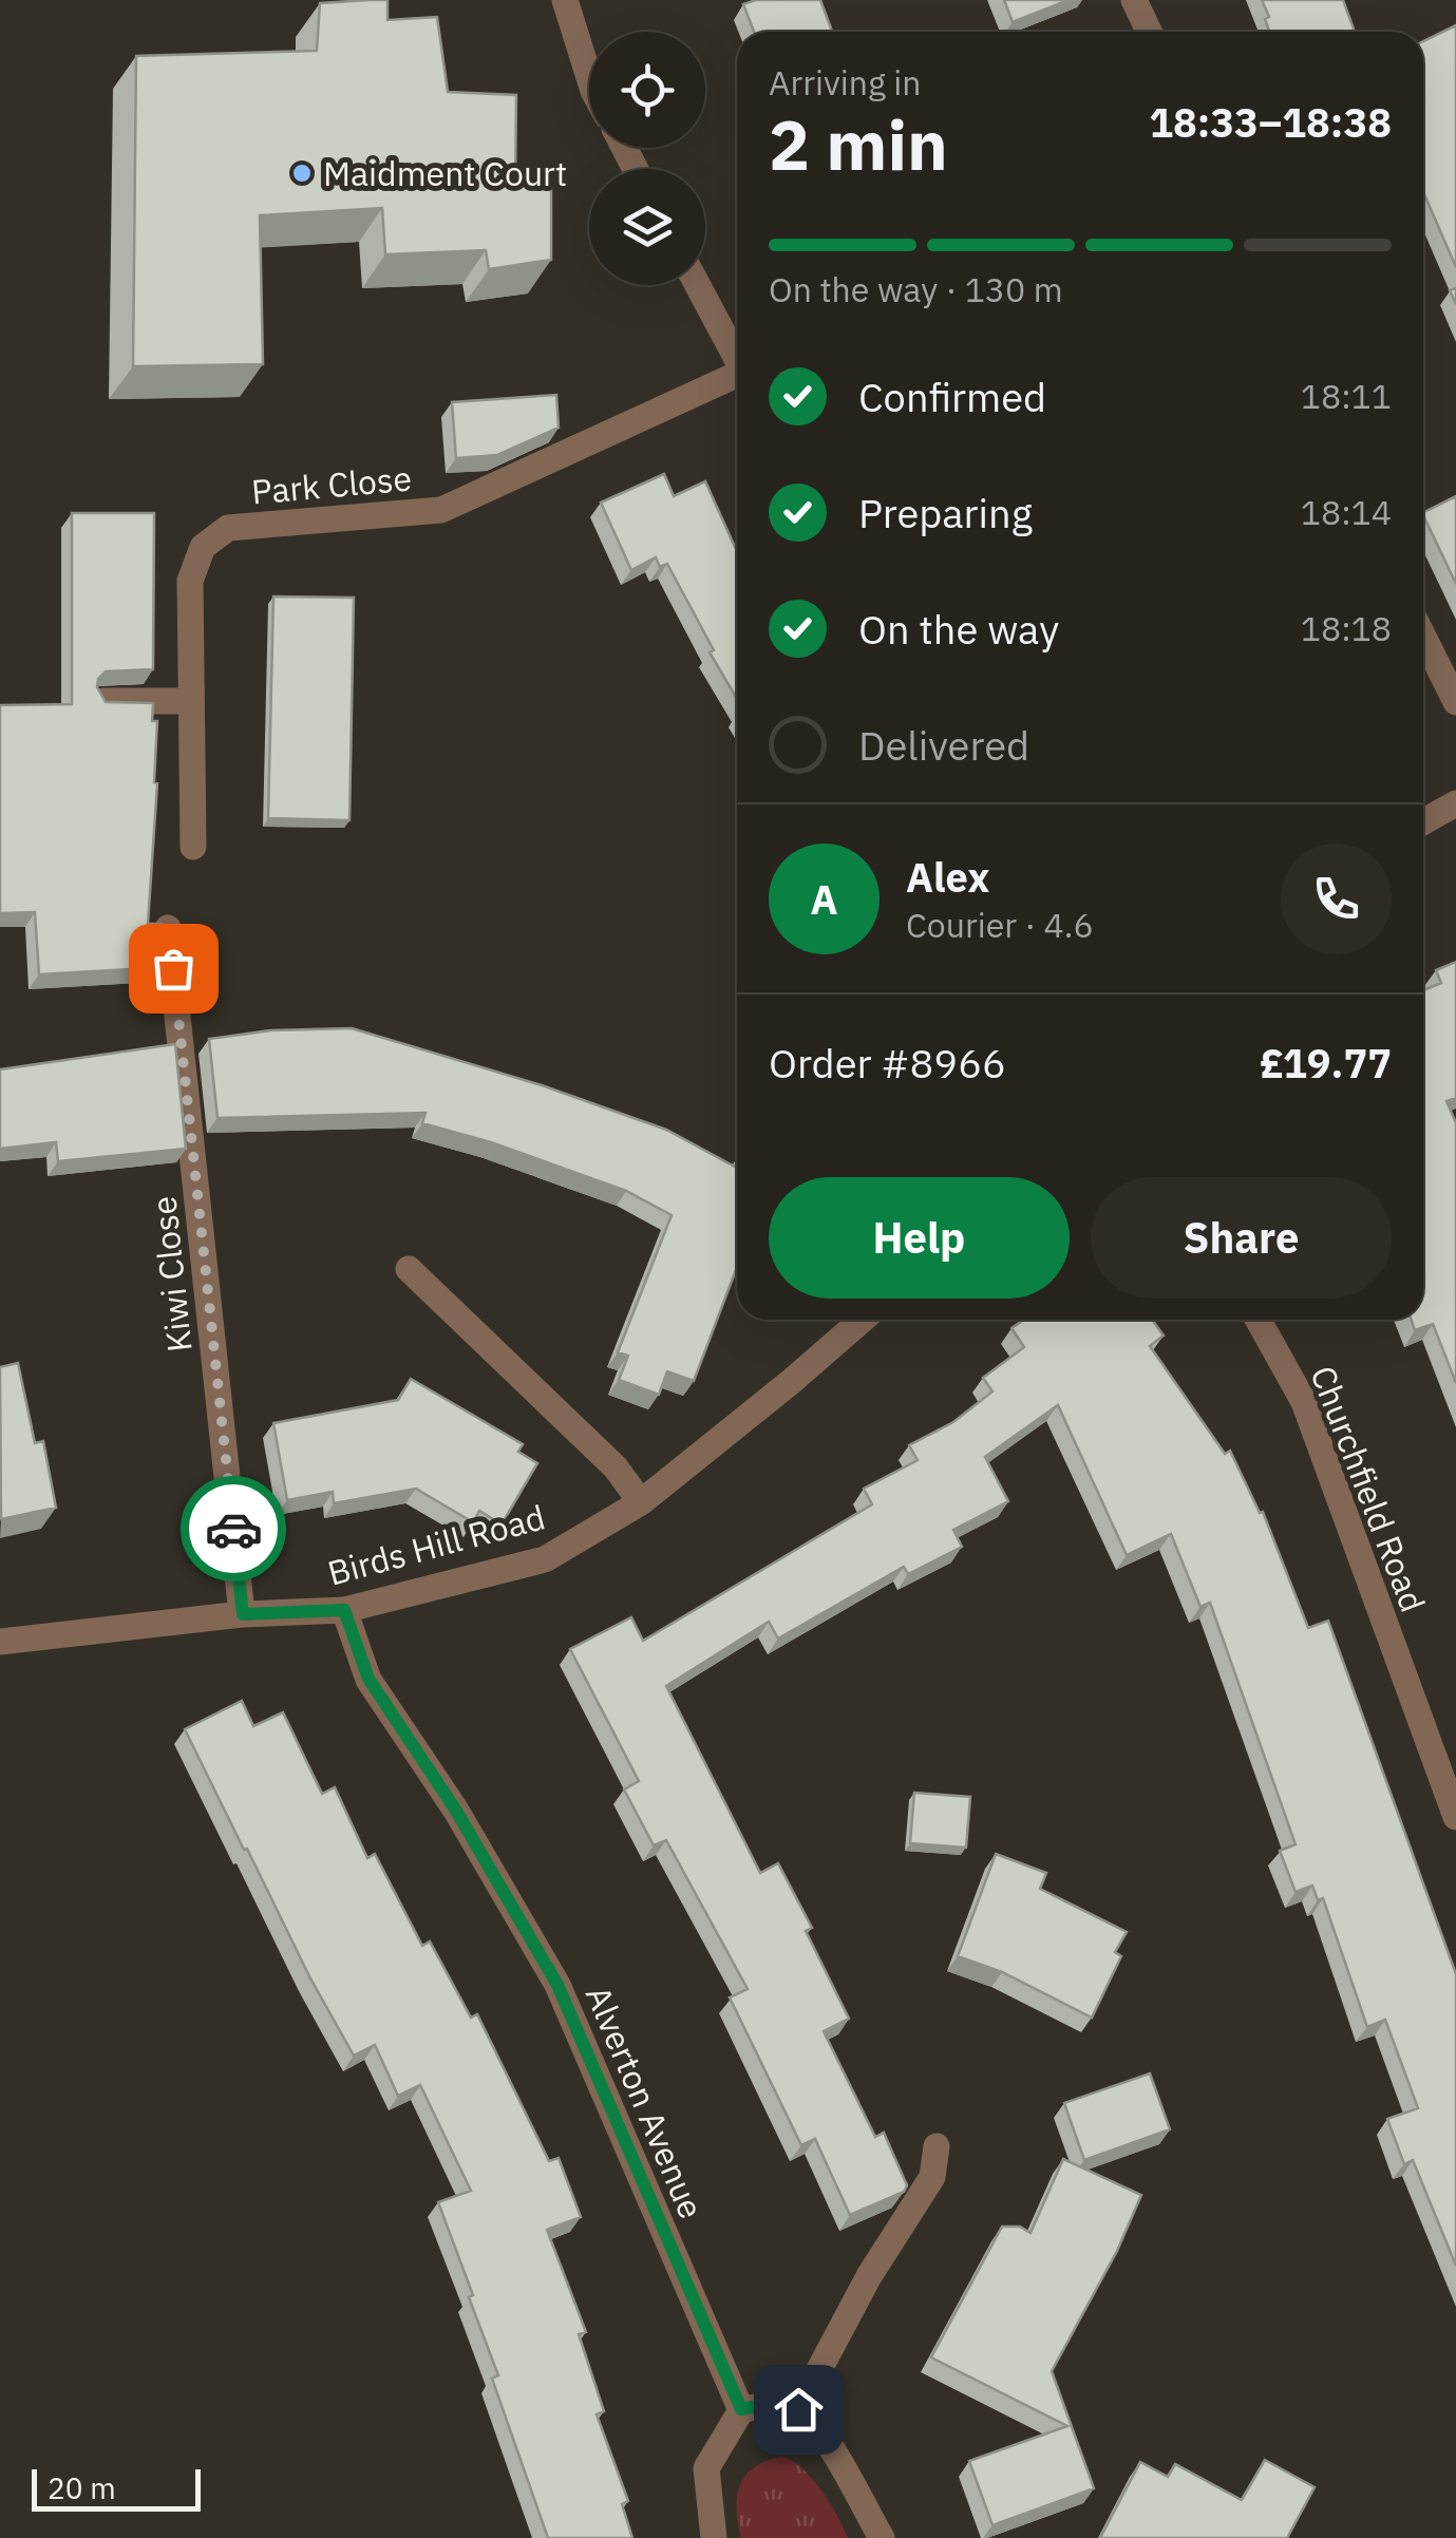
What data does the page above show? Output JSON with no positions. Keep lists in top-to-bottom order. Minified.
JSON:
{"streets":{"street":["Park Close","Kiwi Close","Churchfield Road","Birds Hill Road","Alverton Avenue"]},"crossings":[["Kiwi Close","Birds Hill Road"],["Birds Hill Road","Alverton Avenue"]],"places":["Maidment Court"],"scale_bar":"20 m","page":{"heading":["2 min","Arriving in","18:33–18:38"],"panel":["Alex","Courier · 4.6","Order #8966","£19.77"],"bar":"On the way · 130 m","list":[["Confirmed","18:11"],["Preparing","18:14"],["On the way","18:18"],"Delivered"],"round":"A","buttons":["Help","Share"],"scale":"20 m"}}
